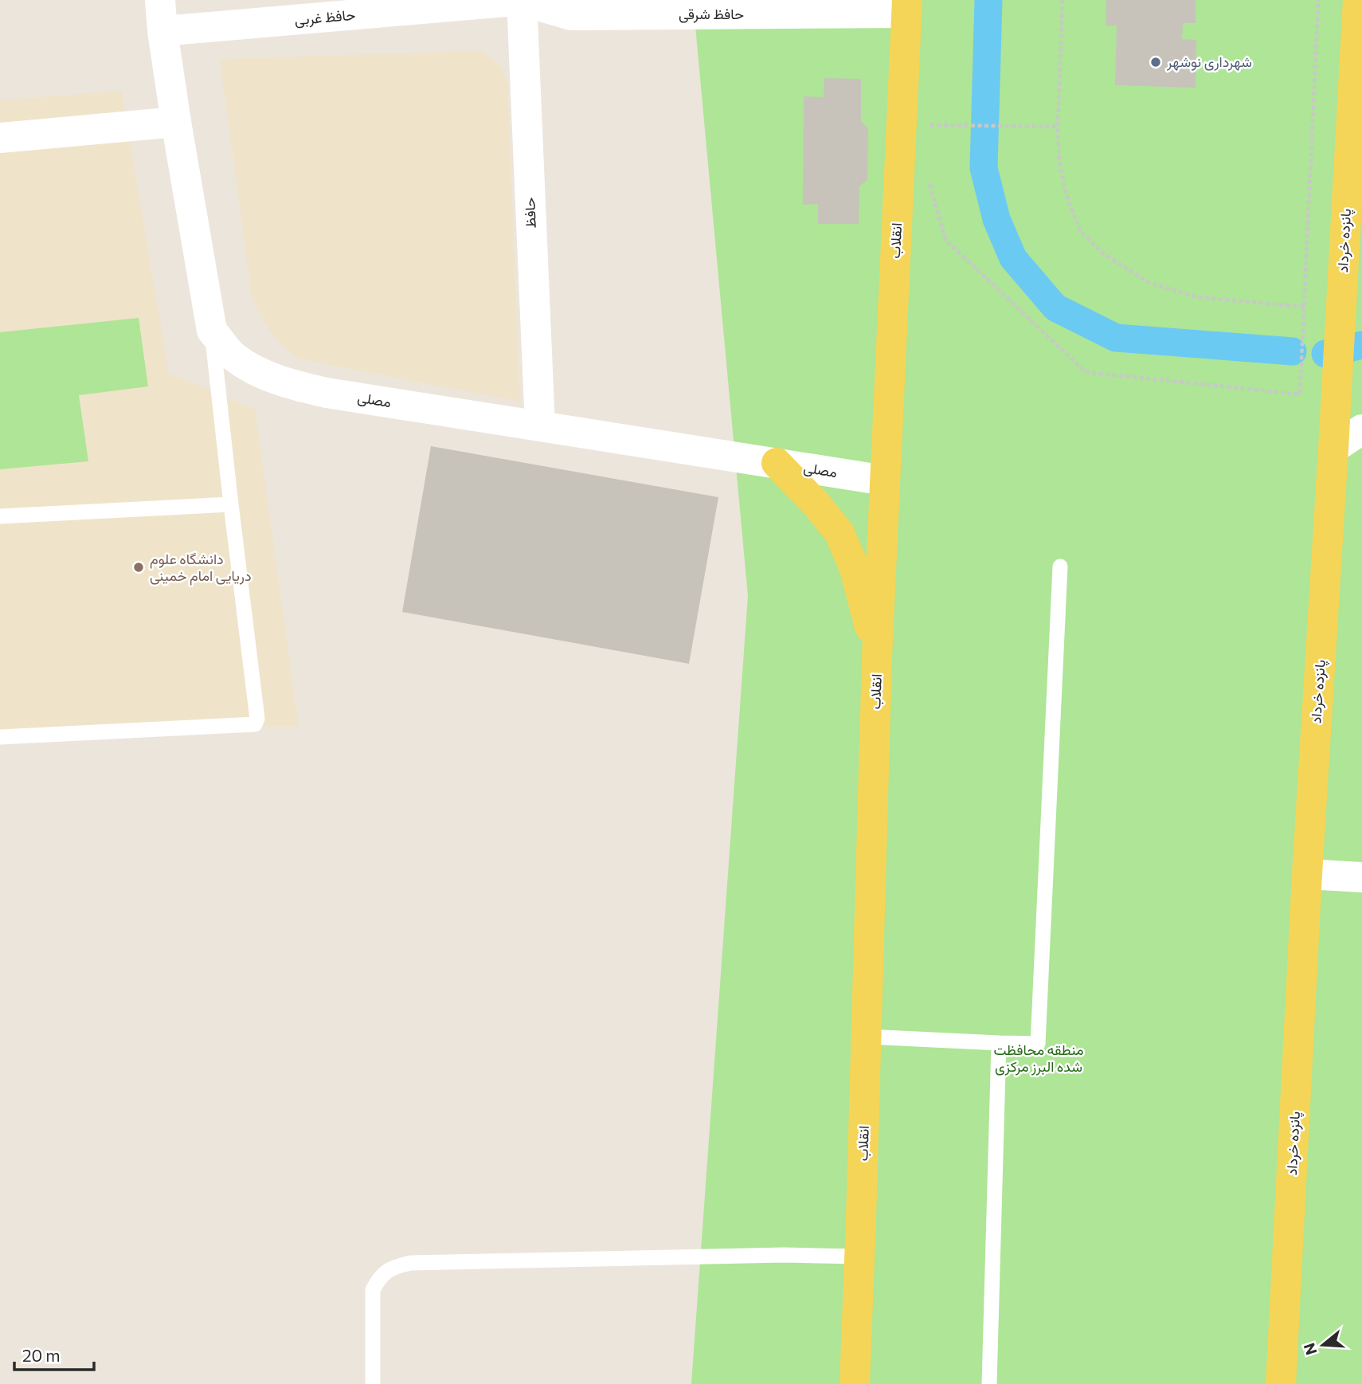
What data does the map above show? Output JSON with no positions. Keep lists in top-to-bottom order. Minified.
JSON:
{"streets":{"main road":["انقلاب","پانزده خرداد"],"street":["حافظ شرقی","حافظ غربی","حافظ","مصلی"]},"crossings":[["حافظ شرقی","حافظ غربی"],["حافظ شرقی","حافظ"],["حافظ شرقی","انقلاب"],["حافظ غربی","حافظ"],["حافظ","مصلی"],["انقلاب","مصلی"]],"parks":["منطقه محافظت شده البرز مرکزی"],"places":["شهرداری نوشهر","دانشگاه علوم دریایی امام خمینی"],"scale_bar":"20 m","north":"left"}
